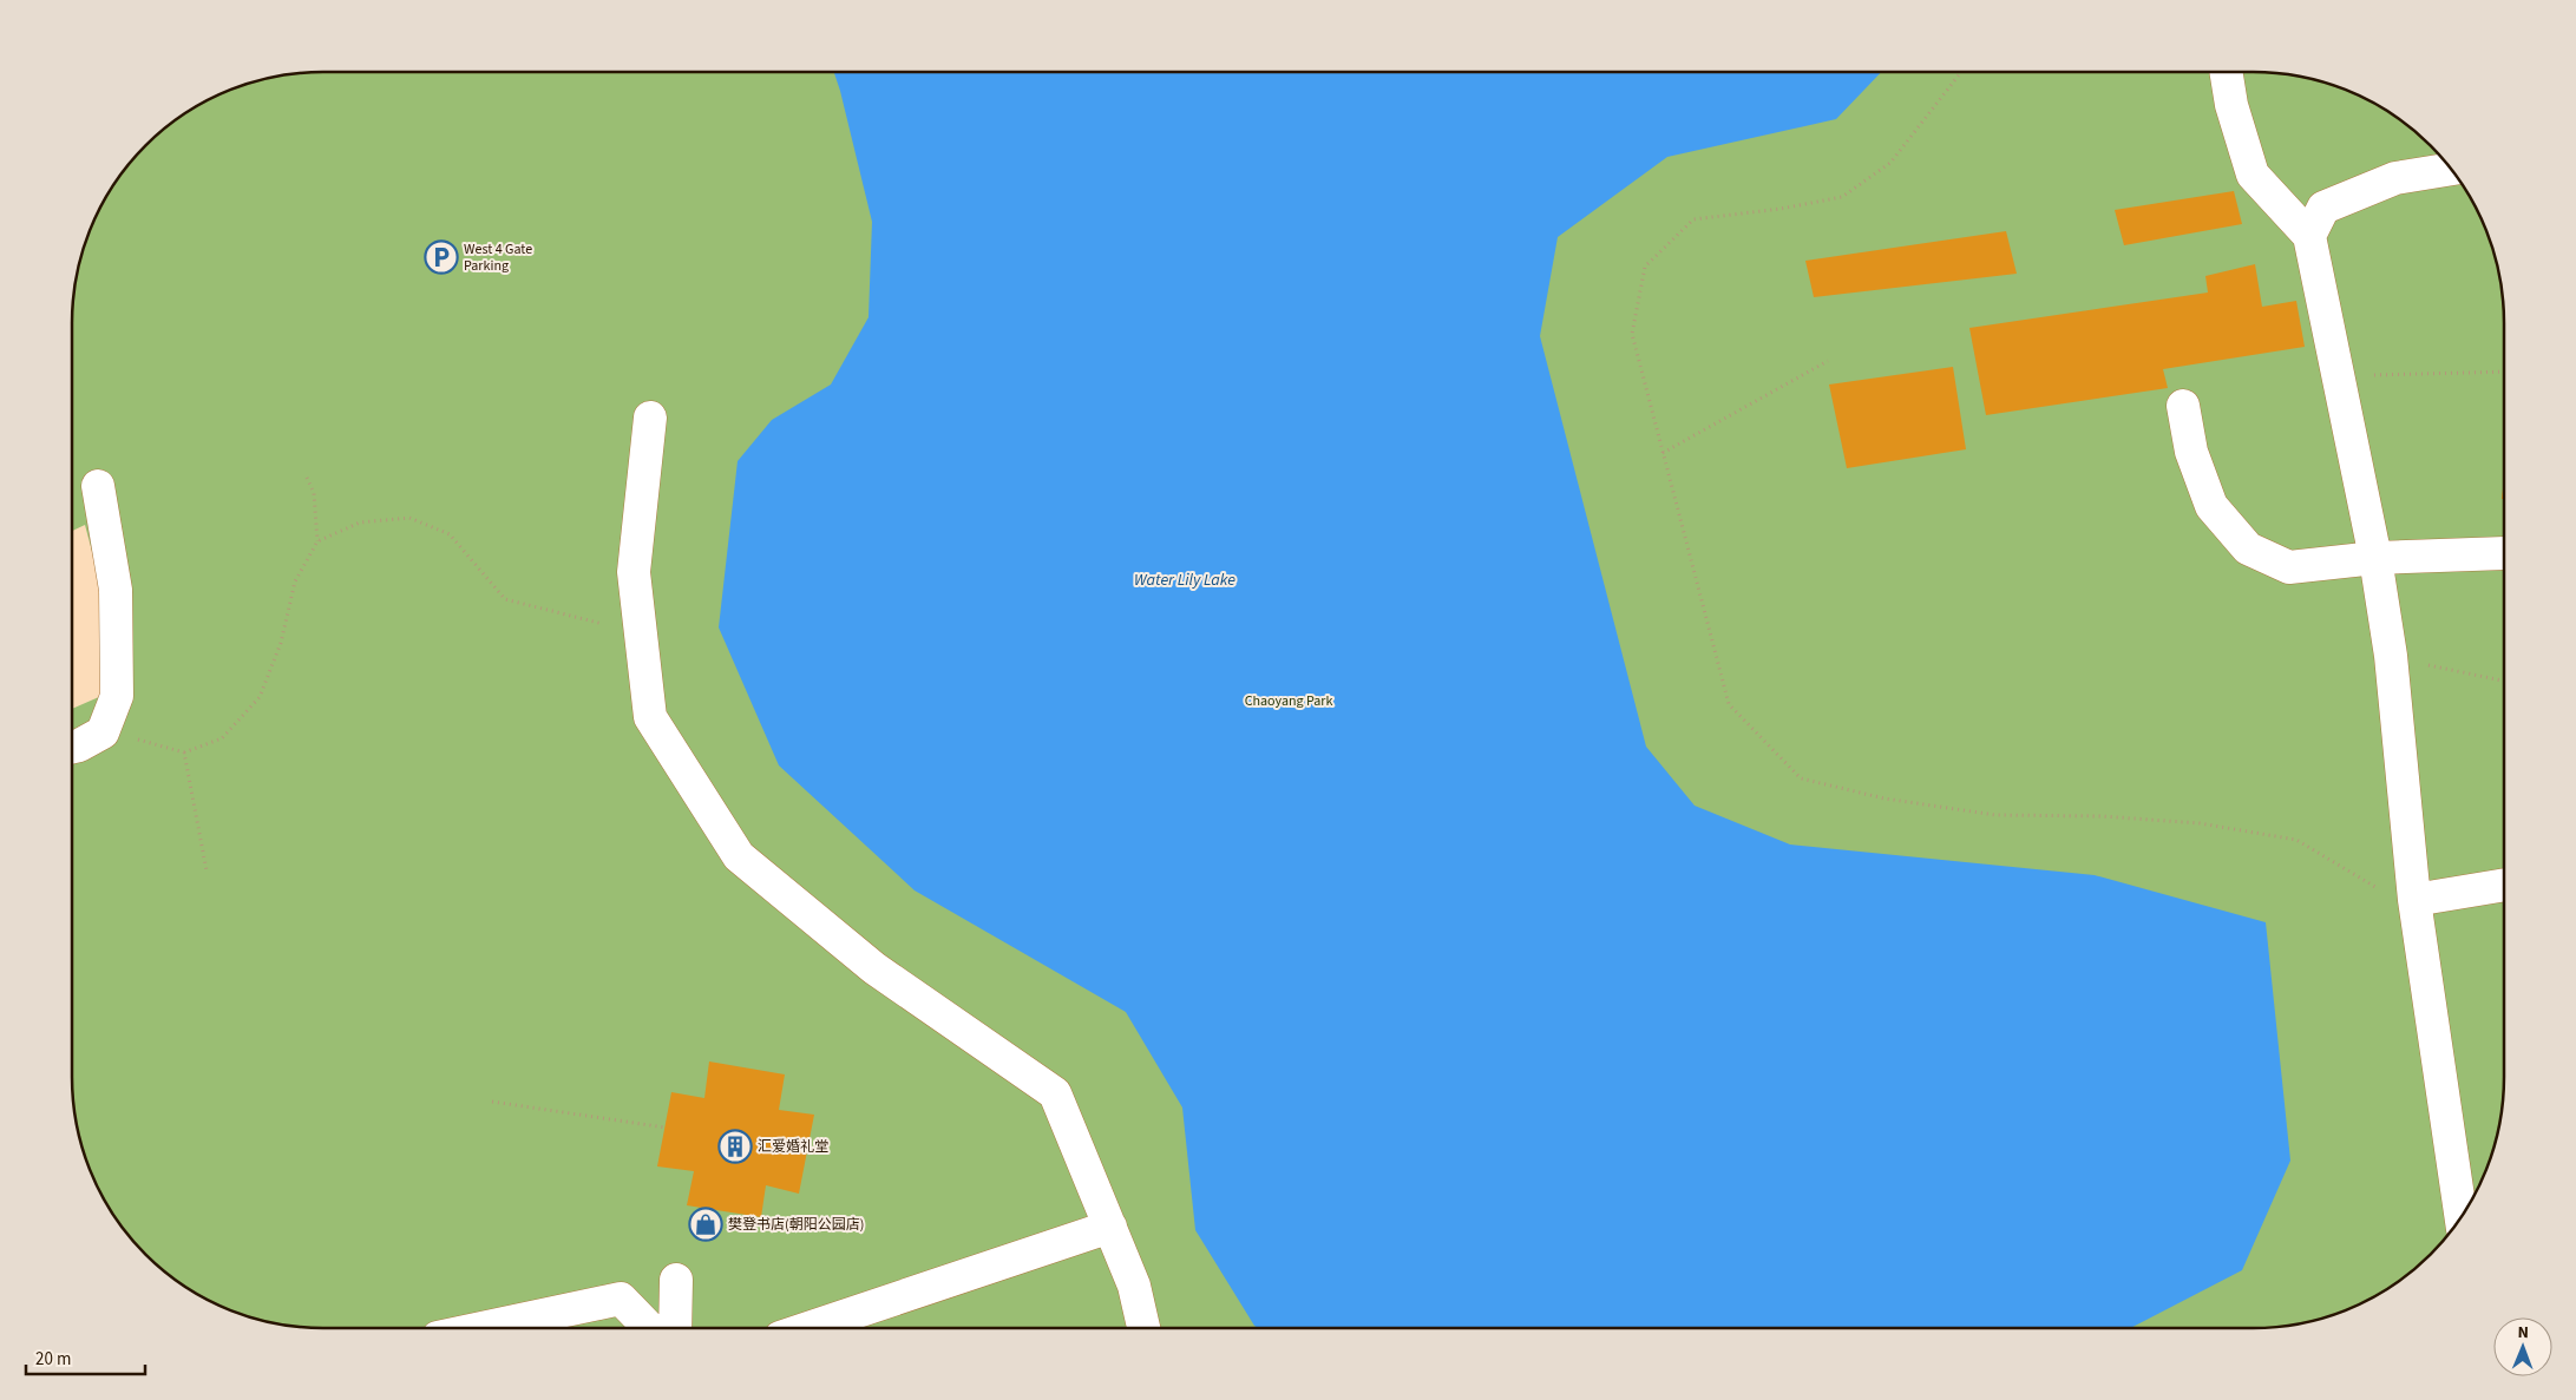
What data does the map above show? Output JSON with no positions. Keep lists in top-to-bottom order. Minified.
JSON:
{"water":["Water Lily Lake"],"parks":["Chaoyang Park"],"places":{"parking":["West 4 Gate Parking"],"building":["汇爱婚礼堂"],"shop":["樊登书店(朝阳公园店)"]},"scale_bar":"20 m","north":"top"}
